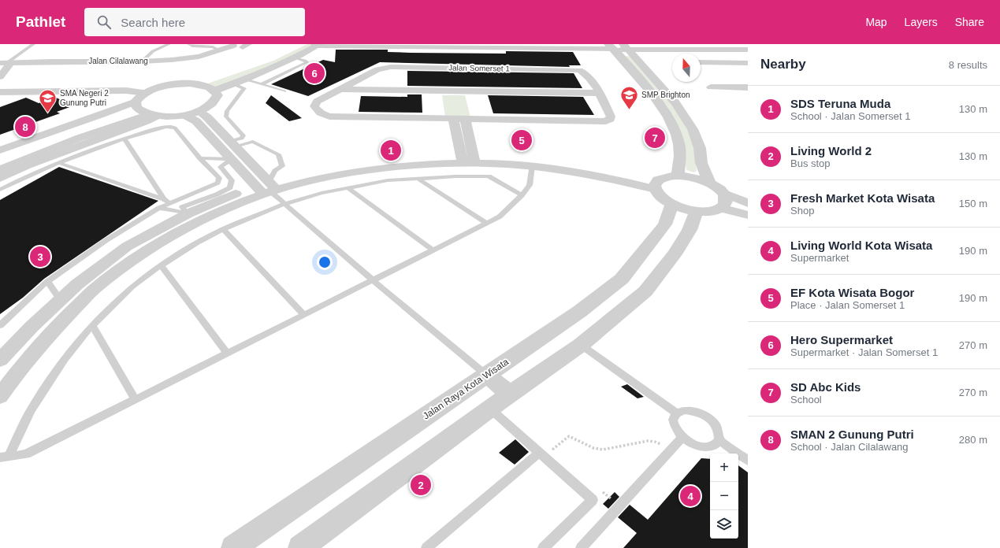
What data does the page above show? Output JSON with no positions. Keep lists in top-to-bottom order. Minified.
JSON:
{"streets":{"street":["Jalan Cilalawang","Jalan Somerset 1","Jalan Raya Kota Wisata"]},"places":{"school or university":["SMP Brighton","SMA Negeri 2 Gunung Putri"]},"north":"top","page":{"header":"Pathlet","search":"Search here","nav":["Map","Layers","Share"],"heading":["Nearby","8 results"],"pins":["6","8","7","5","1","3","2","4"],"list":[{"mark":"1","name":"SDS Teruna Muda","note":"School · Jalan Somerset 1","value":"130 m"},{"mark":"2","name":"Living World 2","note":"Bus stop","value":"130 m"},{"mark":"3","name":"Fresh Market Kota Wisata","note":"Shop","value":"150 m"},{"mark":"4","name":"Living World Kota Wisata","note":"Supermarket","value":"190 m"},{"mark":"5","name":"EF Kota Wisata Bogor","note":"Place · Jalan Somerset 1","value":"190 m"},{"mark":"6","name":"Hero Supermarket","note":"Supermarket · Jalan Somerset 1","value":"270 m"},{"mark":"7","name":"SD Abc Kids","note":"School","value":"270 m"},{"mark":"8","name":"SMAN 2 Gunung Putri","note":"School · Jalan Cilalawang","value":"280 m"}],"map_buttons":["+","−"]}}
